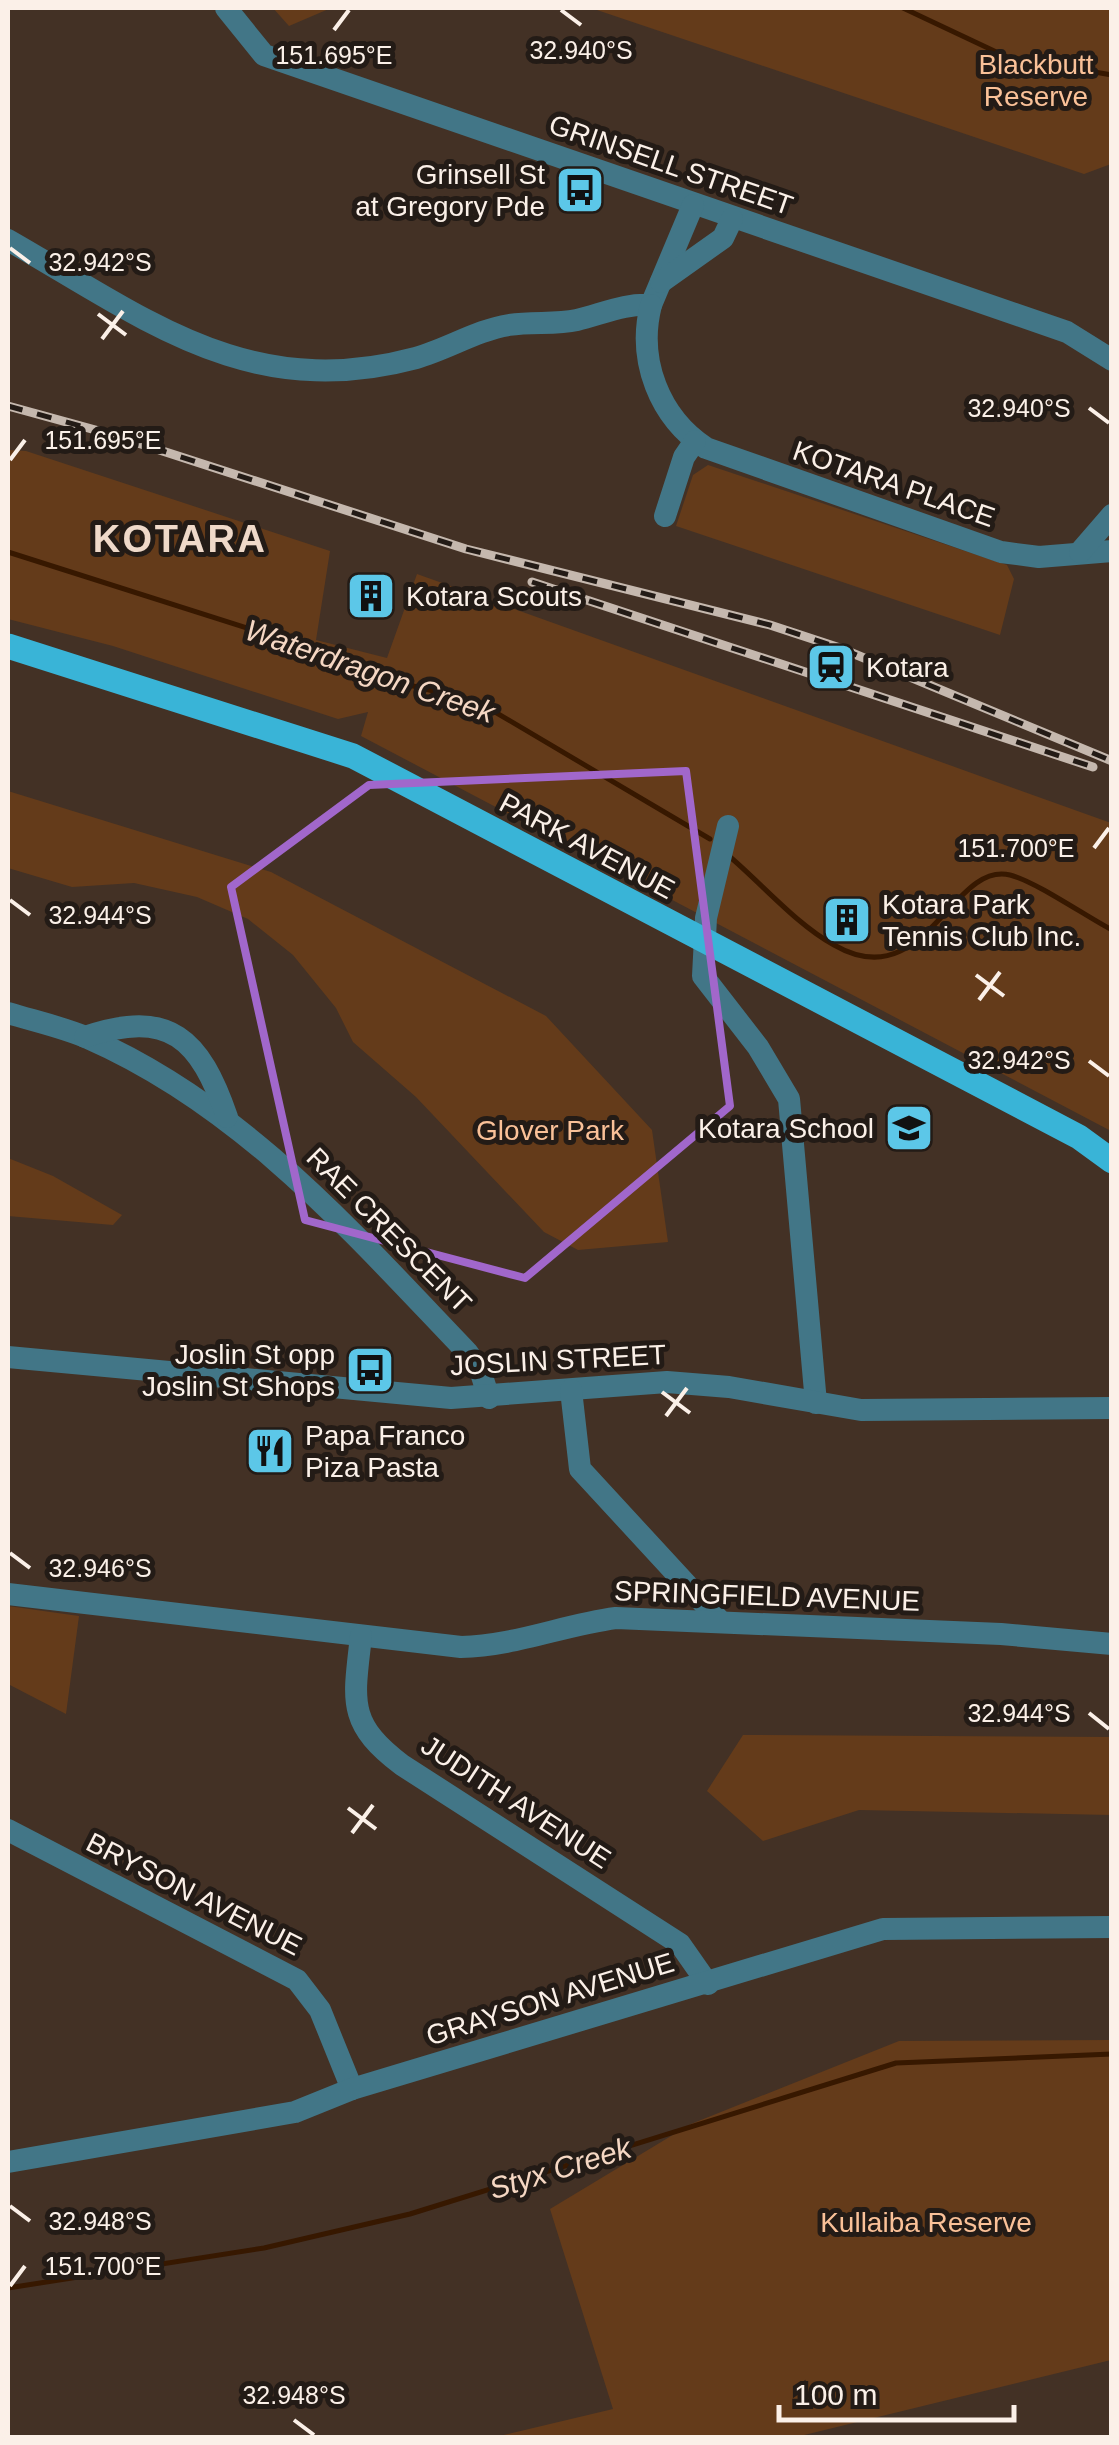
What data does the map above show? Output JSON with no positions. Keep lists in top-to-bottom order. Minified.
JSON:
{"streets":{"main road":["PARK AVENUE"],"street":["GRINSELL STREET","KOTARA PLACE","RAE CRESCENT","JOSLIN STREET","SPRINGFIELD AVENUE","JUDITH AVENUE","BRYSON AVENUE","GRAYSON AVENUE"]},"crossings":[["RAE CRESCENT","JOSLIN STREET"],["SPRINGFIELD AVENUE","JUDITH AVENUE"],["JUDITH AVENUE","GRAYSON AVENUE"],["BRYSON AVENUE","GRAYSON AVENUE"]],"districts":["KOTARA"],"water":["Waterdragon Creek","Styx Creek"],"parks":["Blackbutt Reserve","Glover Park","Kullaiba Reserve"],"places":{"bus stop":["Grinsell St at Gregory Pde","Joslin St opp Joslin St Shops"],"building":["Kotara Scouts","Kotara Park Tennis Club Inc."],"station":["Kotara"],"school or university":["Kotara School"],"restaurant":["Papa Franco Piza Pasta"]},"scale_bar":"100 m","coordinates":["32.940°S","151.695°E","32.942°S","151.700°E","32.944°S","32.946°S","32.948°S"]}
